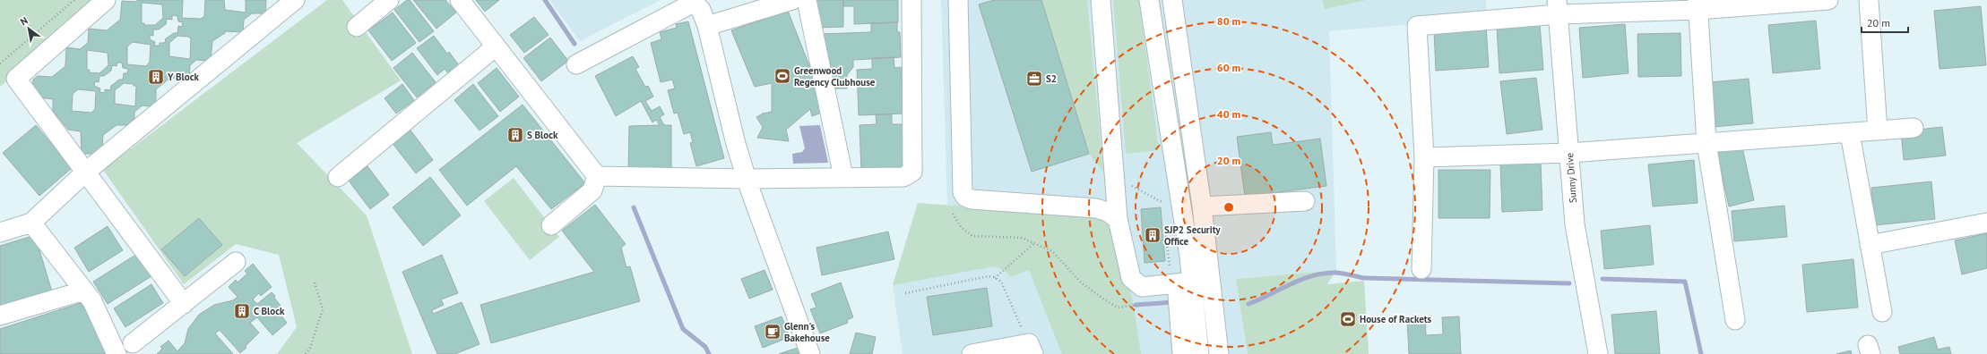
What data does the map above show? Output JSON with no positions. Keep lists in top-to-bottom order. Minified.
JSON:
{"streets":{"street":["Sunny Drive"]},"places":{"sports":["Greenwood Regency Clubhouse","House of Rackets"],"building":["Y Block","S Block","SJP2 Security Office","C Block"],"office":["S2"],"cafe":["Glenn's Bakehouse"]},"scale_bar":"20 m","north":"top left","rings":["80 m","60 m","40 m","20 m"]}
